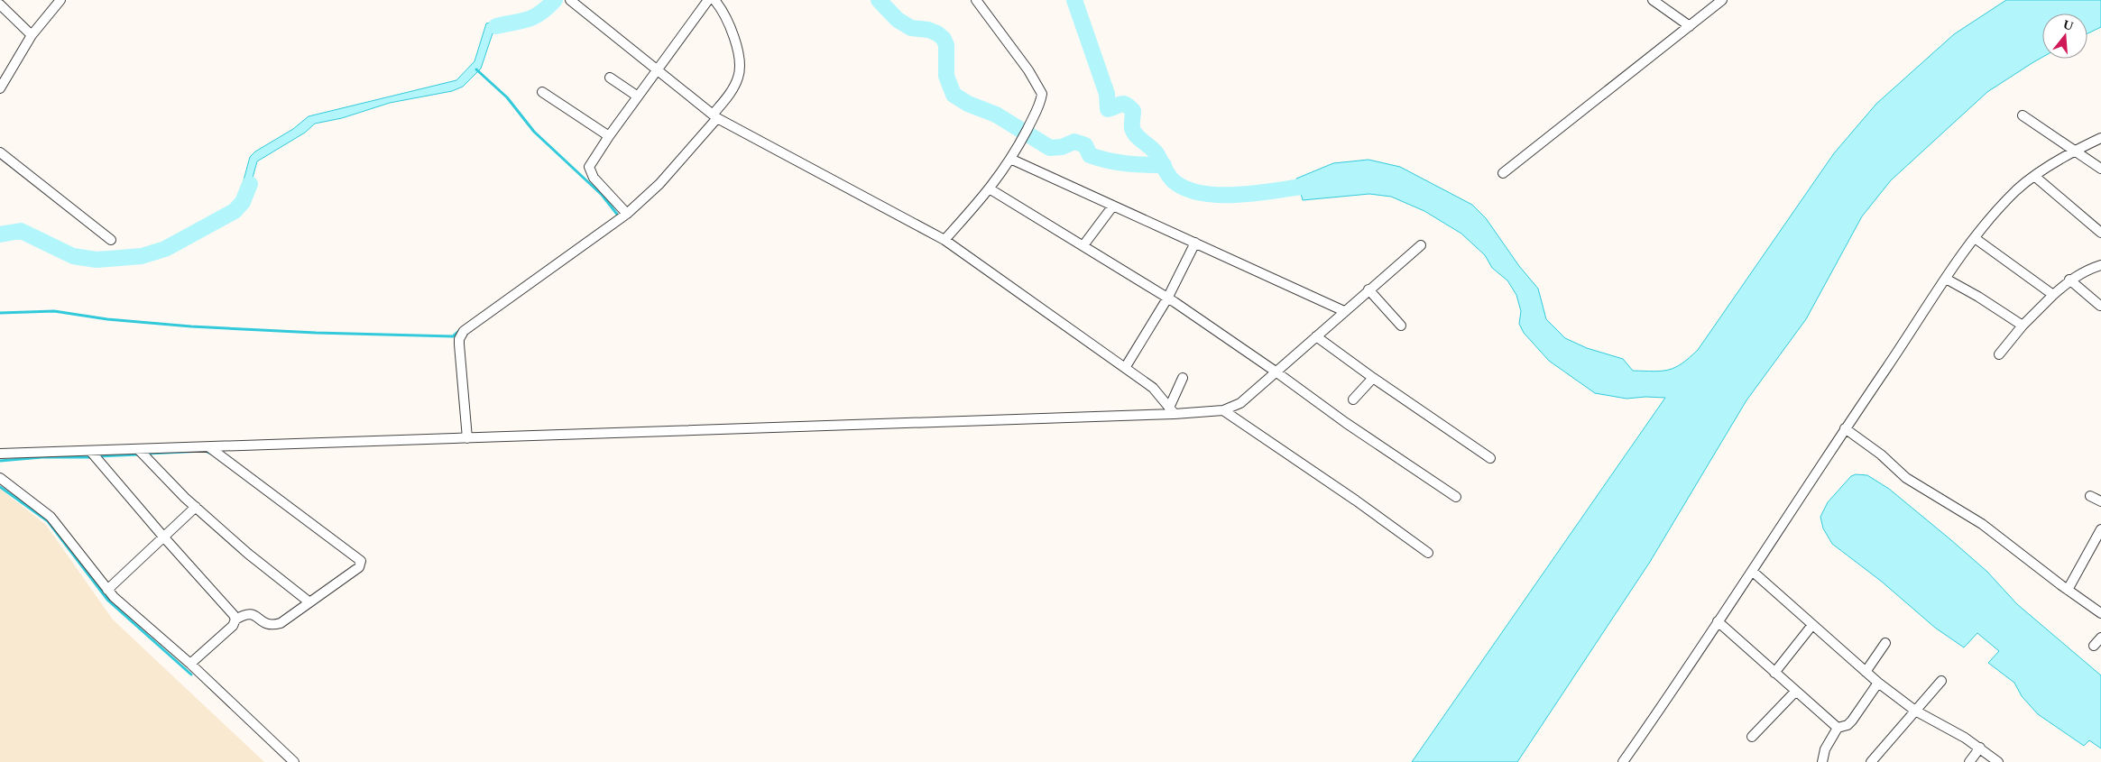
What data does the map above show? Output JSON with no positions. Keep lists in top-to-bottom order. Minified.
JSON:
{"north":"top"}
